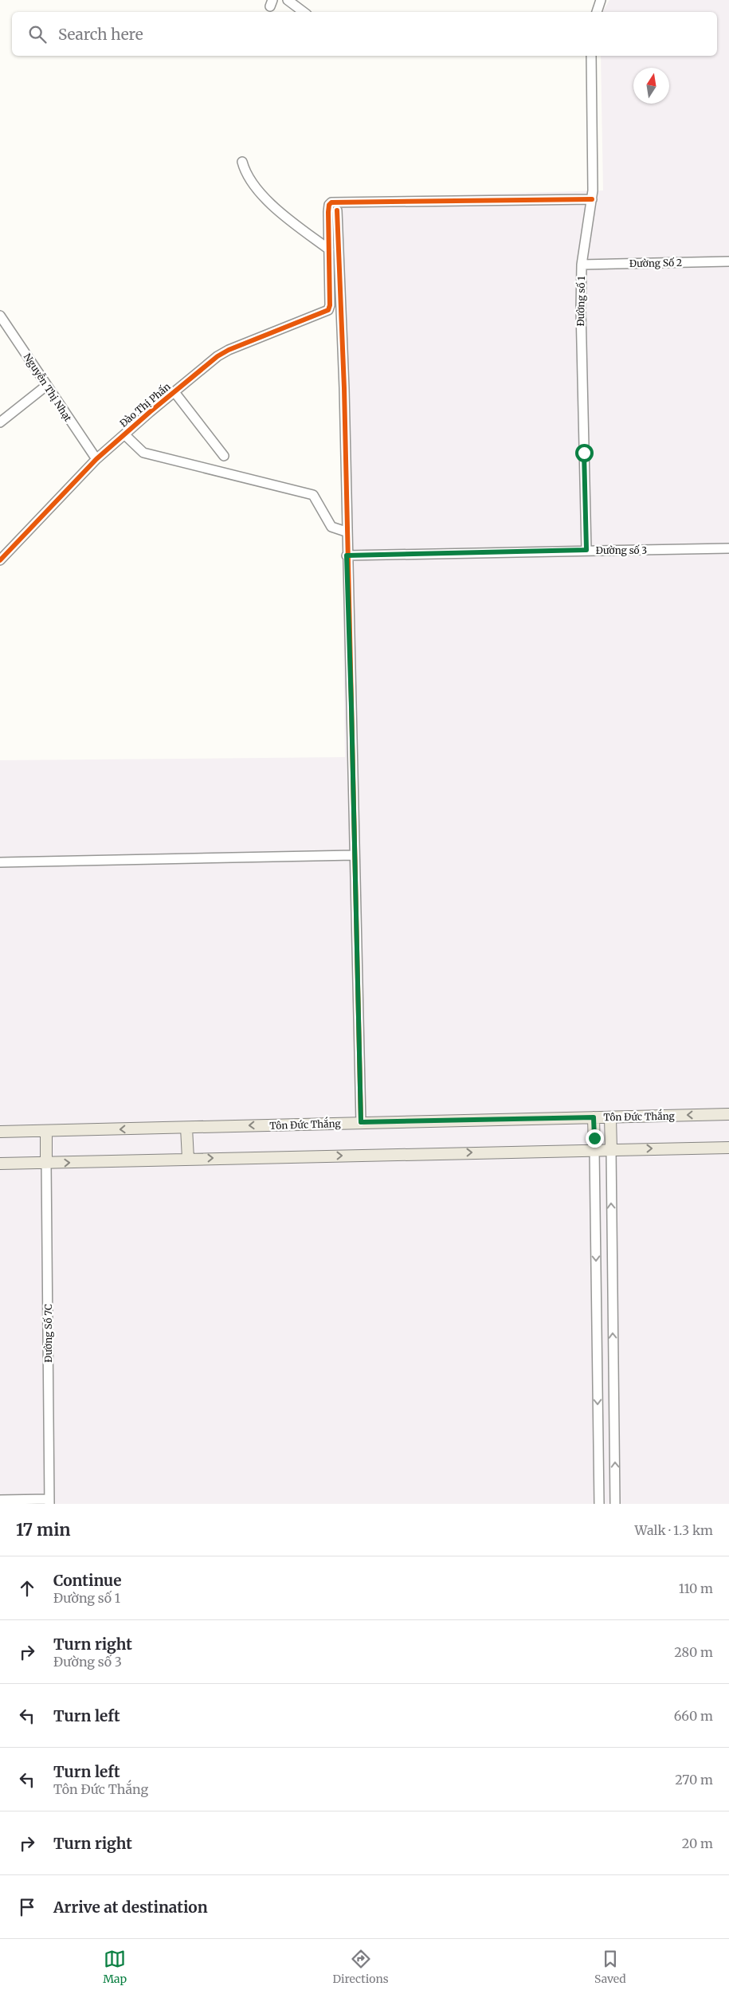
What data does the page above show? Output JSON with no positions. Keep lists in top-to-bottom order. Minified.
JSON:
{"streets":{"main road":["Tôn Đức Thắng"],"street":["Đường Số 2","Đường số 1","Nguyễn Thị Nhạt","Đào Thị Phấn","Đường số 3","Đường Số 7C"]},"crossings":[["Đường Số 2","Đường số 1"],["Đường số 1","Đường số 3"],["Nguyễn Thị Nhạt","Đào Thị Phấn"]],"north":"top","page":{"search":"Search here","heading":["17 min","Walk · 1.3 km"],"list":[["Continue","Đường số 1","110 m"],["Turn right","Đường số 3","280 m"],["Turn left","660 m"],["Turn left","Tôn Đức Thắng","270 m"],["Turn right","20 m"],"Arrive at destination"],"nav":["Map","Directions","Saved"]}}
